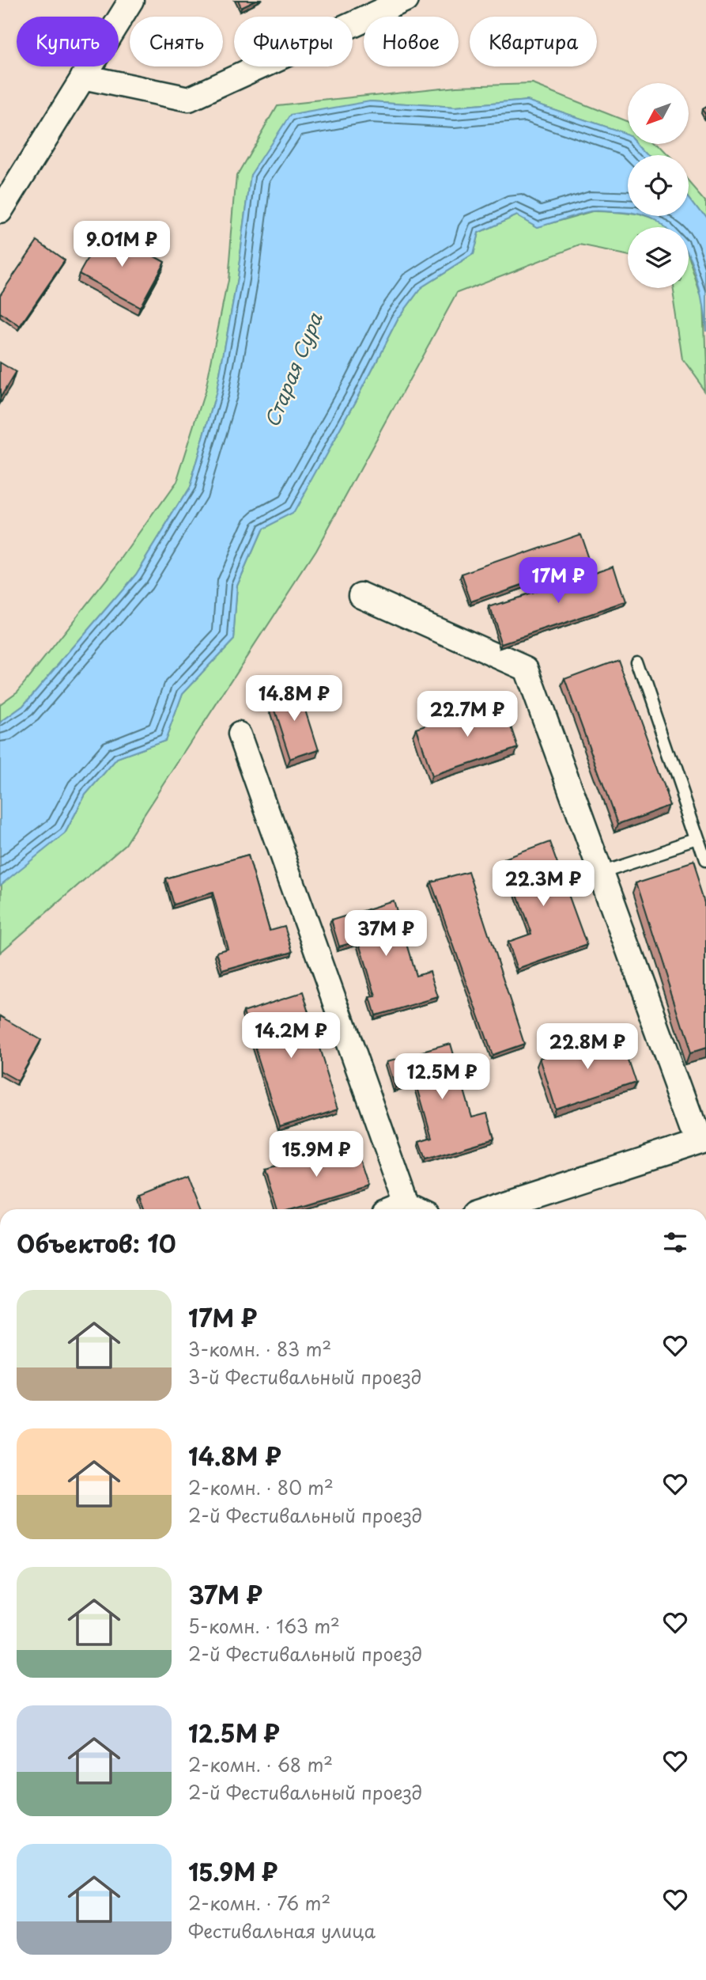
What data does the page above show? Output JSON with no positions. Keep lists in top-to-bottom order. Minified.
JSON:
{"water":["Старая Сура"],"north":"bottom left","page":{"chip":["Купить","Снять","Фильтры","Новое","Квартира"],"price":["9.01M ₽","17M ₽","14.8M ₽","22.7M ₽","22.3M ₽","37M ₽","14.2M ₽","22.8M ₽","12.5M ₽","15.9M ₽"],"heading":"Объектов: 10","list":[{"name":"17M ₽","note":"3-комн. · 83 m² · 3-й Фестивальный проезд"},{"name":"14.8M ₽","note":"2-комн. · 80 m² · 2-й Фестивальный проезд"},{"name":"37M ₽","note":"5-комн. · 163 m² · 2-й Фестивальный проезд"},{"name":"12.5M ₽","note":"2-комн. · 68 m² · 2-й Фестивальный проезд"},{"name":"15.9M ₽","note":"2-комн. · 76 m² · Фестивальная улица"}]}}
